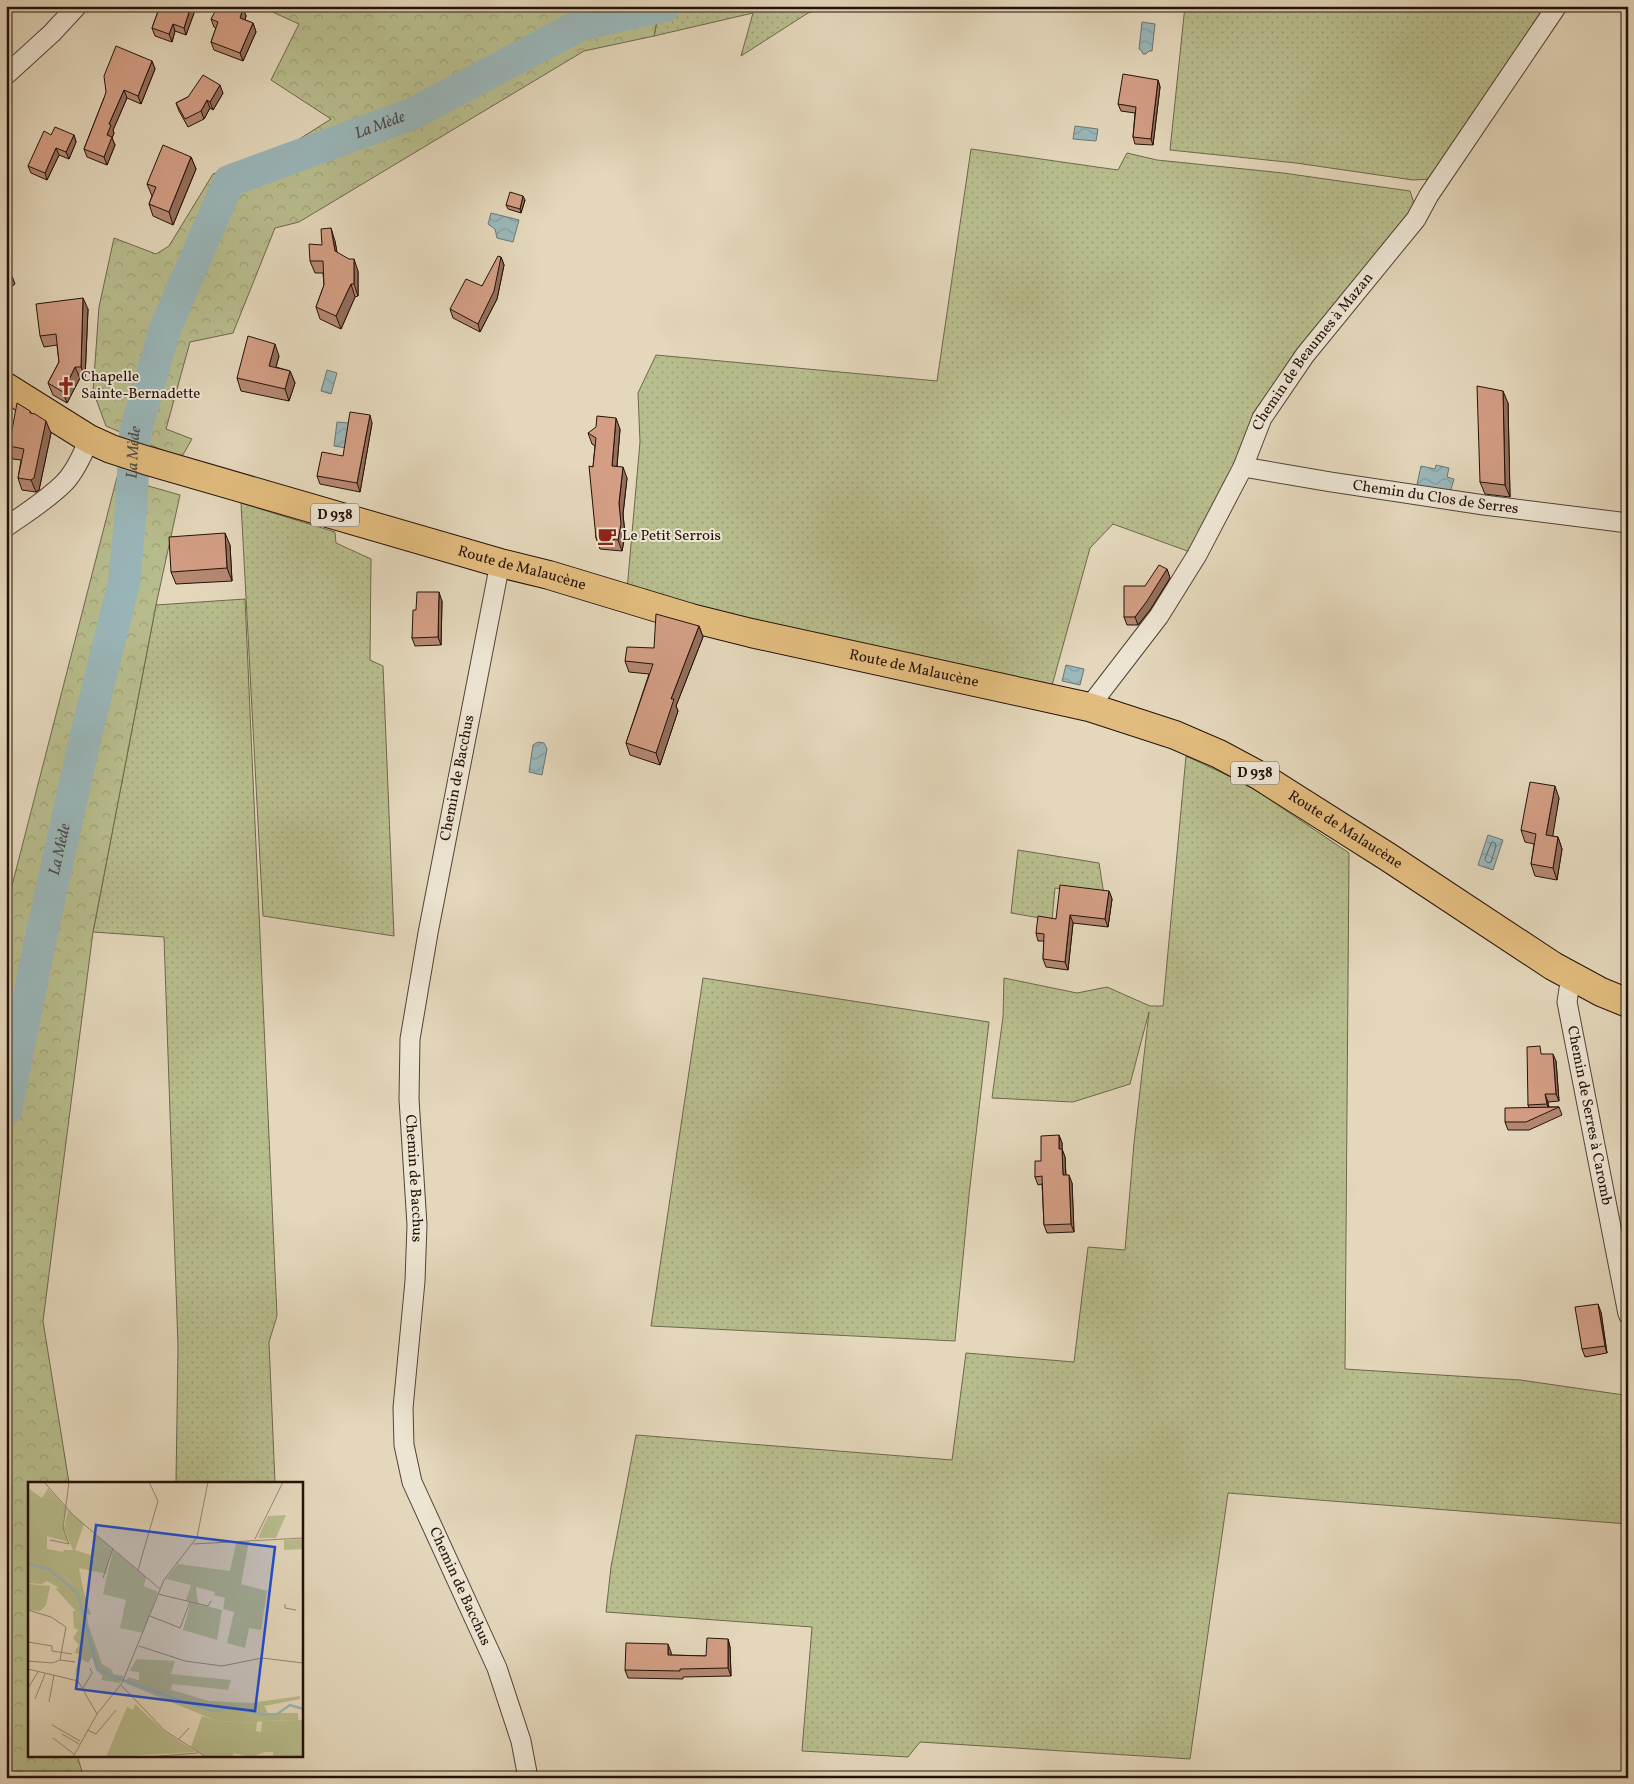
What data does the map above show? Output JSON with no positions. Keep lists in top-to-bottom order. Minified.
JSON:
{"streets":{"main road":["D 938","Route de Malaucène"],"street":["Chemin de Beaumes à Mazan","Chemin du Clos de Serres","Chemin de Bacchus","Chemin de Serres à Caromb"]},"crossings":[["Chemin de Beaumes à Mazan","Chemin du Clos de Serres"],["Chemin de Beaumes à Mazan","Route de Malaucène"],["D 938","Route de Malaucène"],["Route de Malaucène","Chemin de Bacchus"],["Route de Malaucène","Chemin de Serres à Caromb"]],"water":["La Mède"],"places":{"church":["Chapelle Sainte-Bernadette"],"cafe":["Le Petit Serrois"]}}
